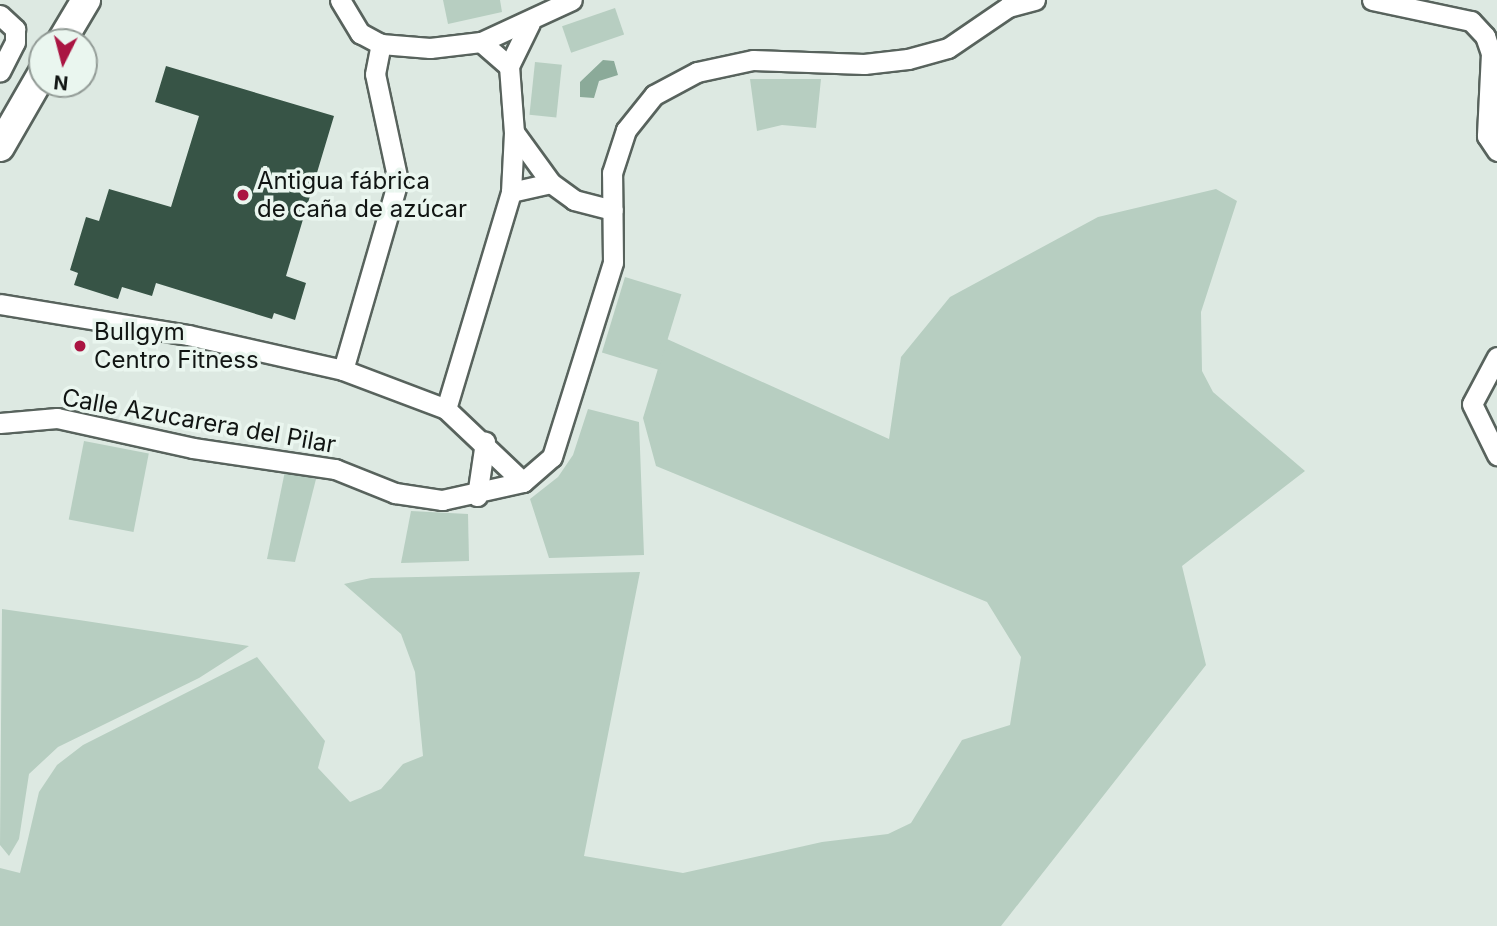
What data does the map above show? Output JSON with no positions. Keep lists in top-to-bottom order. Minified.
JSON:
{"streets":{"street":["Calle Azucarera del Pilar"]},"places":["Antigua fábrica de caña de azúcar","Bullgym Centro Fitness"],"north":"bottom"}
